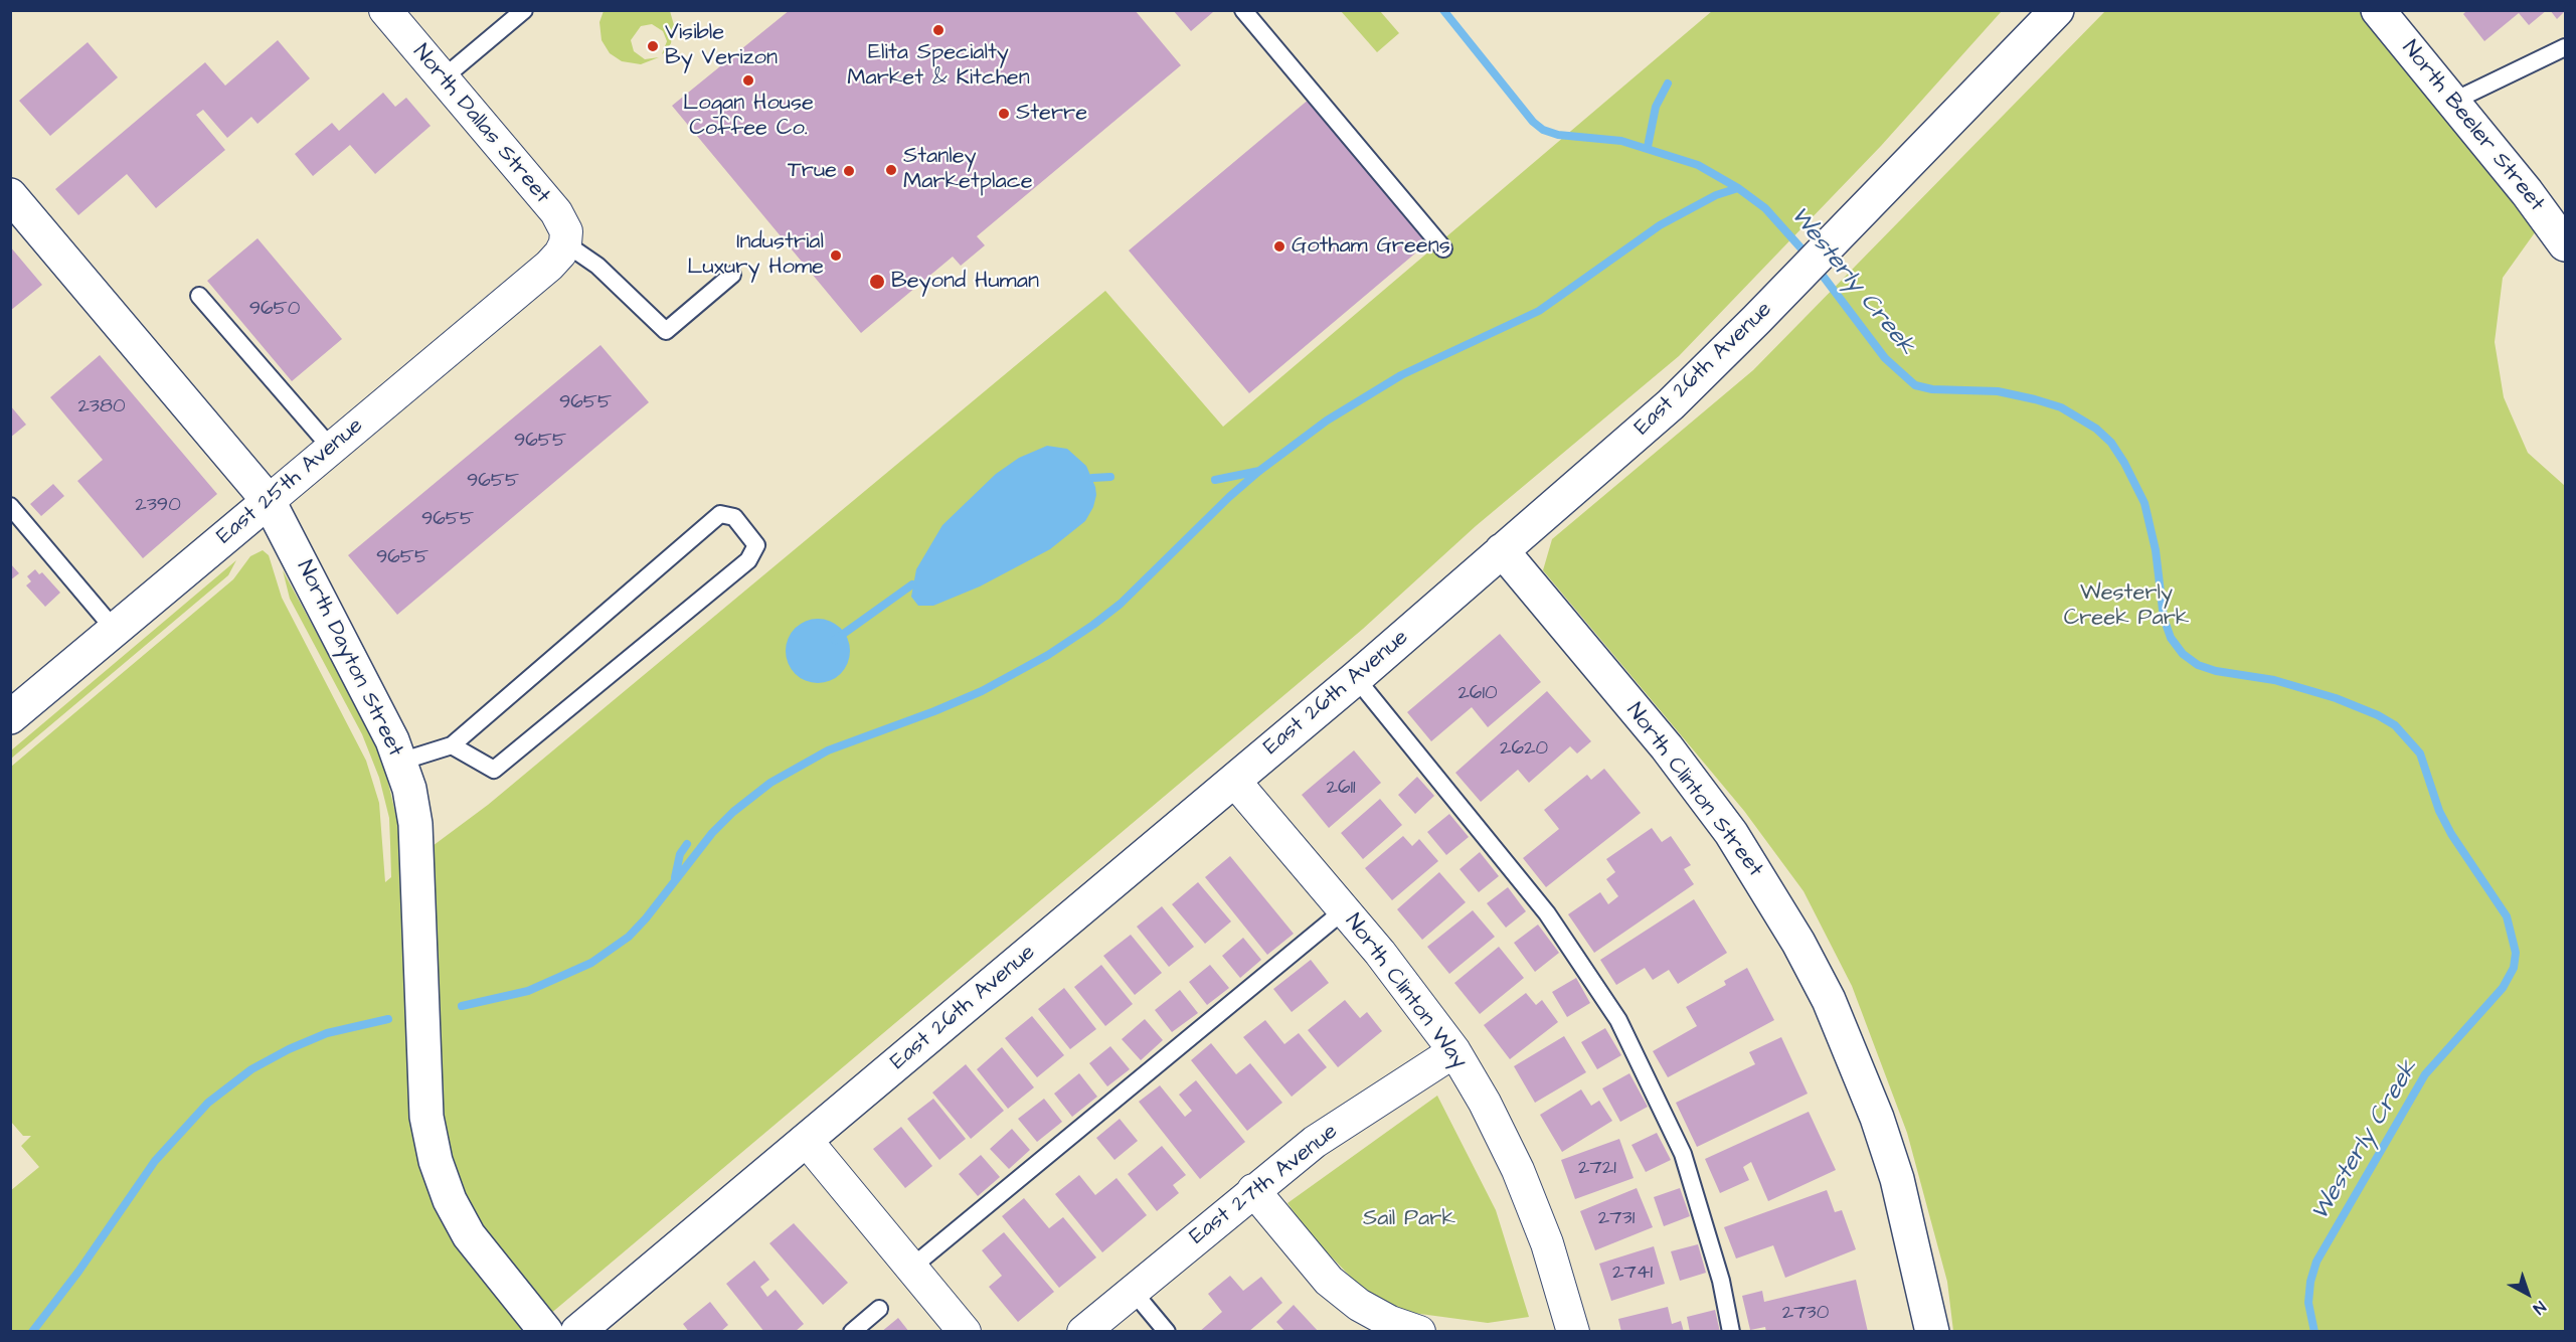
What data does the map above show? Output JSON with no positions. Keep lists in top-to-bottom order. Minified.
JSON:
{"streets":{"street":["North Dallas Street","North Beeler Street","East 26th Avenue","East 25th Avenue","North Dayton Street","North Clinton Street","North Clinton Way","East 27th Avenue"]},"crossings":[["North Dallas Street","East 25th Avenue"],["East 26th Avenue","North Clinton Street"],["East 26th Avenue","North Clinton Way"],["East 25th Avenue","North Dayton Street"],["North Clinton Way","East 27th Avenue"]],"water":["Westerly Creek"],"parks":["Westerly Creek Park","Sail Park"],"places":["Elita Specialty Market & Kitchen","Visible By Verizon","Logan House Coffee Co.","Sterre","Stanley Marketplace","True","Gotham Greens","Industrial Luxury Home","Beyond Human"],"house_numbers":["9650","9655","2380","9655","9655","2390","9655","9655","2610","2620","2611","2721","2731","2741","2730"],"north":"bottom right"}
